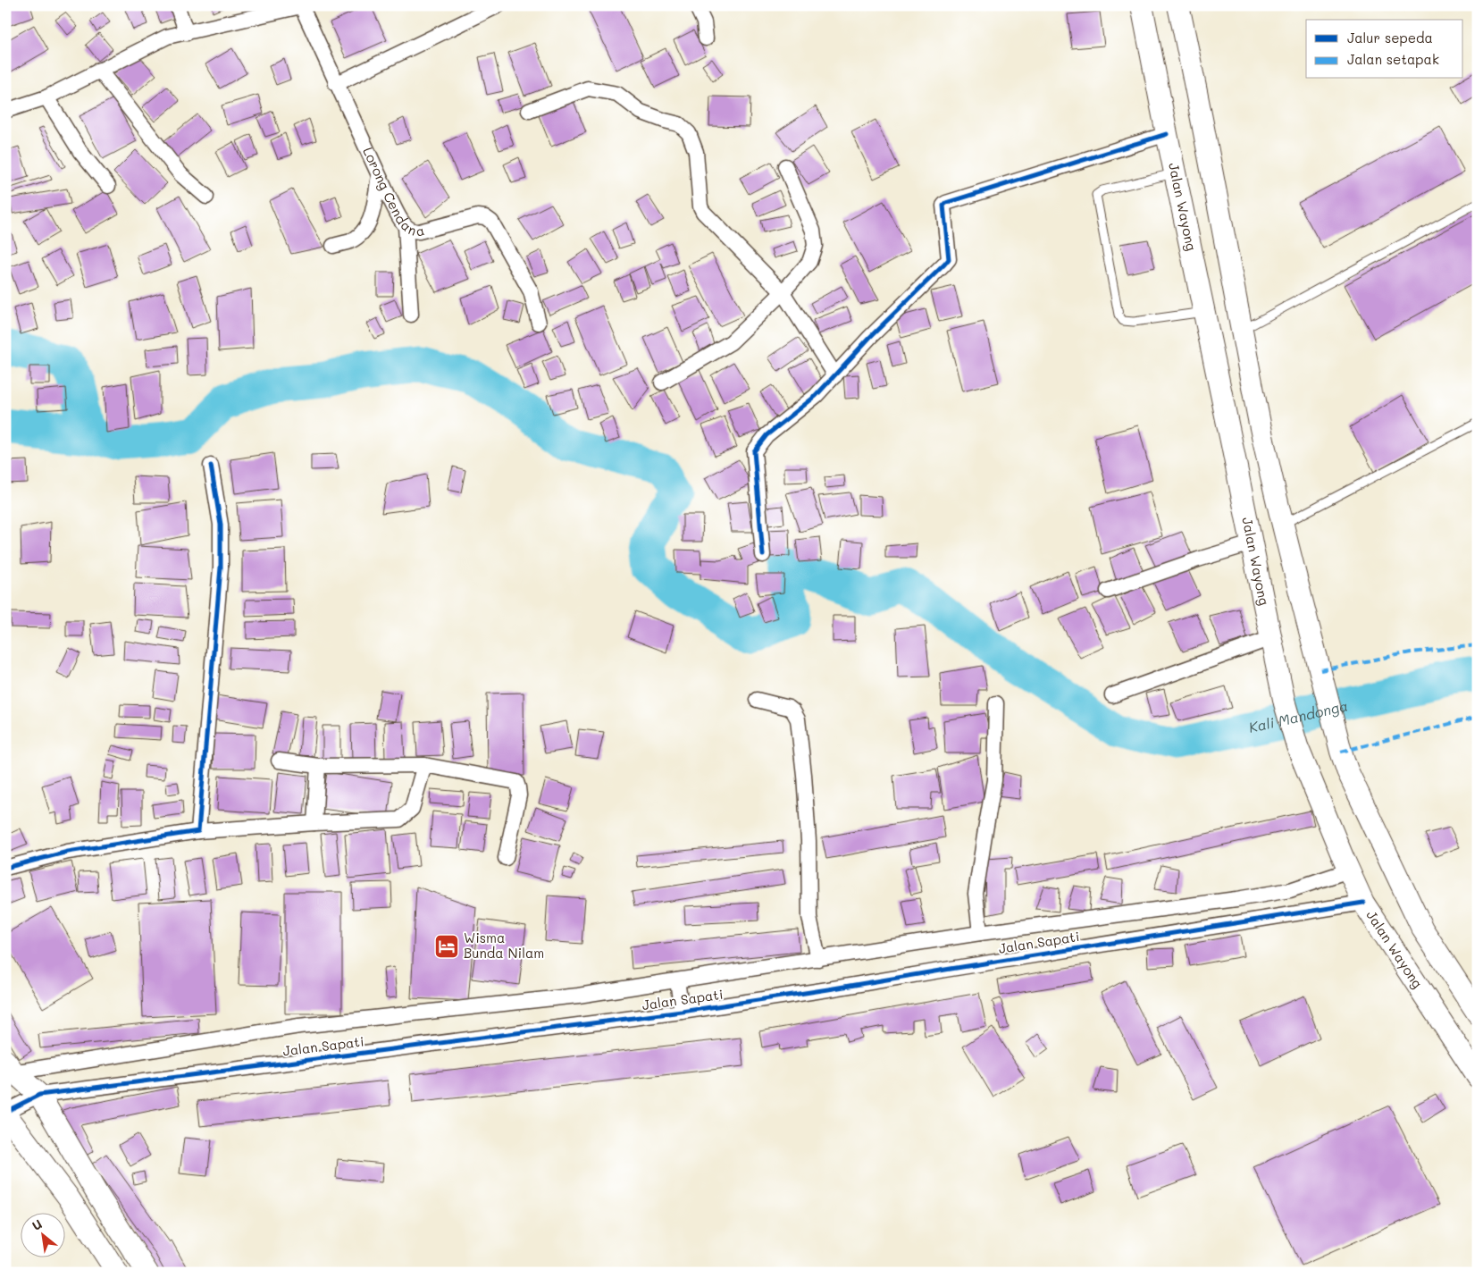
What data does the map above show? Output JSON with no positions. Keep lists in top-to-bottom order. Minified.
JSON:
{"streets":{"main road":["Jalan Wayong"],"street":["Lorong Cendana","Jalan Sapati"]},"crossings":[["Jalan Wayong","Jalan Sapati"]],"water":["Kali Mandonga"],"places":{"hotel":["Wisma Bunda Nilam"]},"legend":["Jalur sepeda","Jalan setapak"],"north":"top left"}
